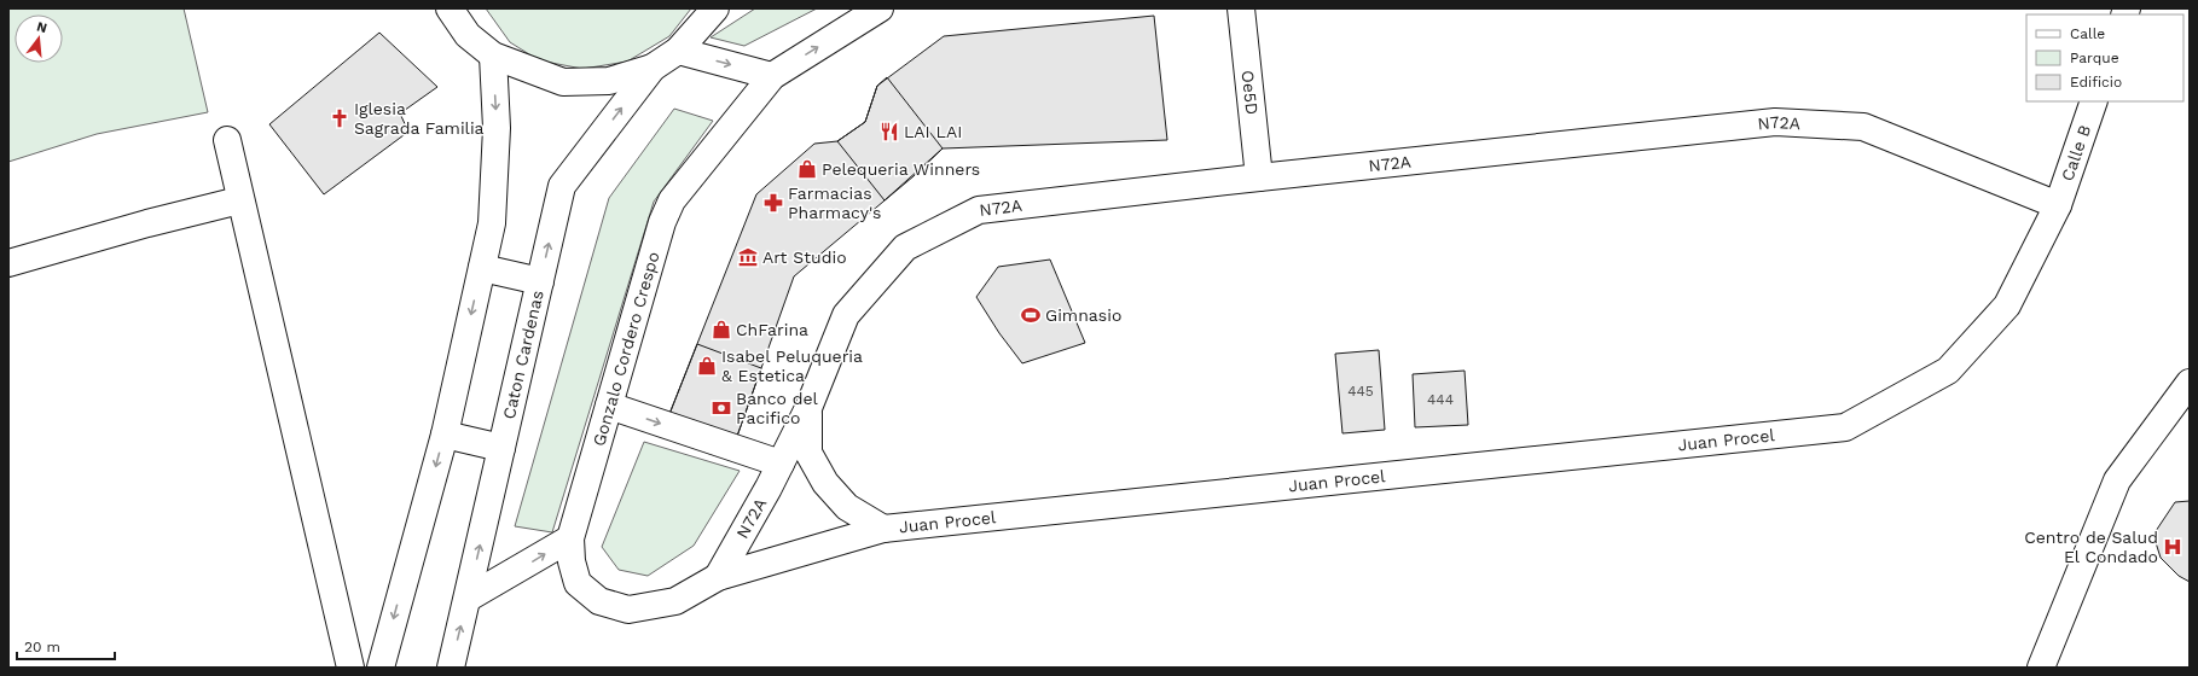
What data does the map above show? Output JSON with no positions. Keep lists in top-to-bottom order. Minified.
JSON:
{"streets":{"street":["Oe5D","N72A","Calle B","Gonzalo Cordero Crespo","Caton Cardenas","Juan Procel"]},"crossings":[["Oe5D","N72A"],["N72A","Calle B"],["N72A","Juan Procel"],["Calle B","Juan Procel"],["Gonzalo Cordero Crespo","Juan Procel"]],"places":{"church":["Iglesia Sagrada Familia"],"restaurant":["LAI LAI"],"shop":["Pelequeria Winners","ChFarina","Isabel Peluqueria & Estetica"],"pharmacy":["Farmacias Pharmacy's"],"museum":["Art Studio"],"sports":["Gimnasio"],"bank":["Banco del Pacifico"],"hospital":["Centro de Salud El Condado"]},"house_numbers":["445","444"],"legend":["Calle","Parque","Edificio"],"scale_bar":"20 m","north":"top"}
